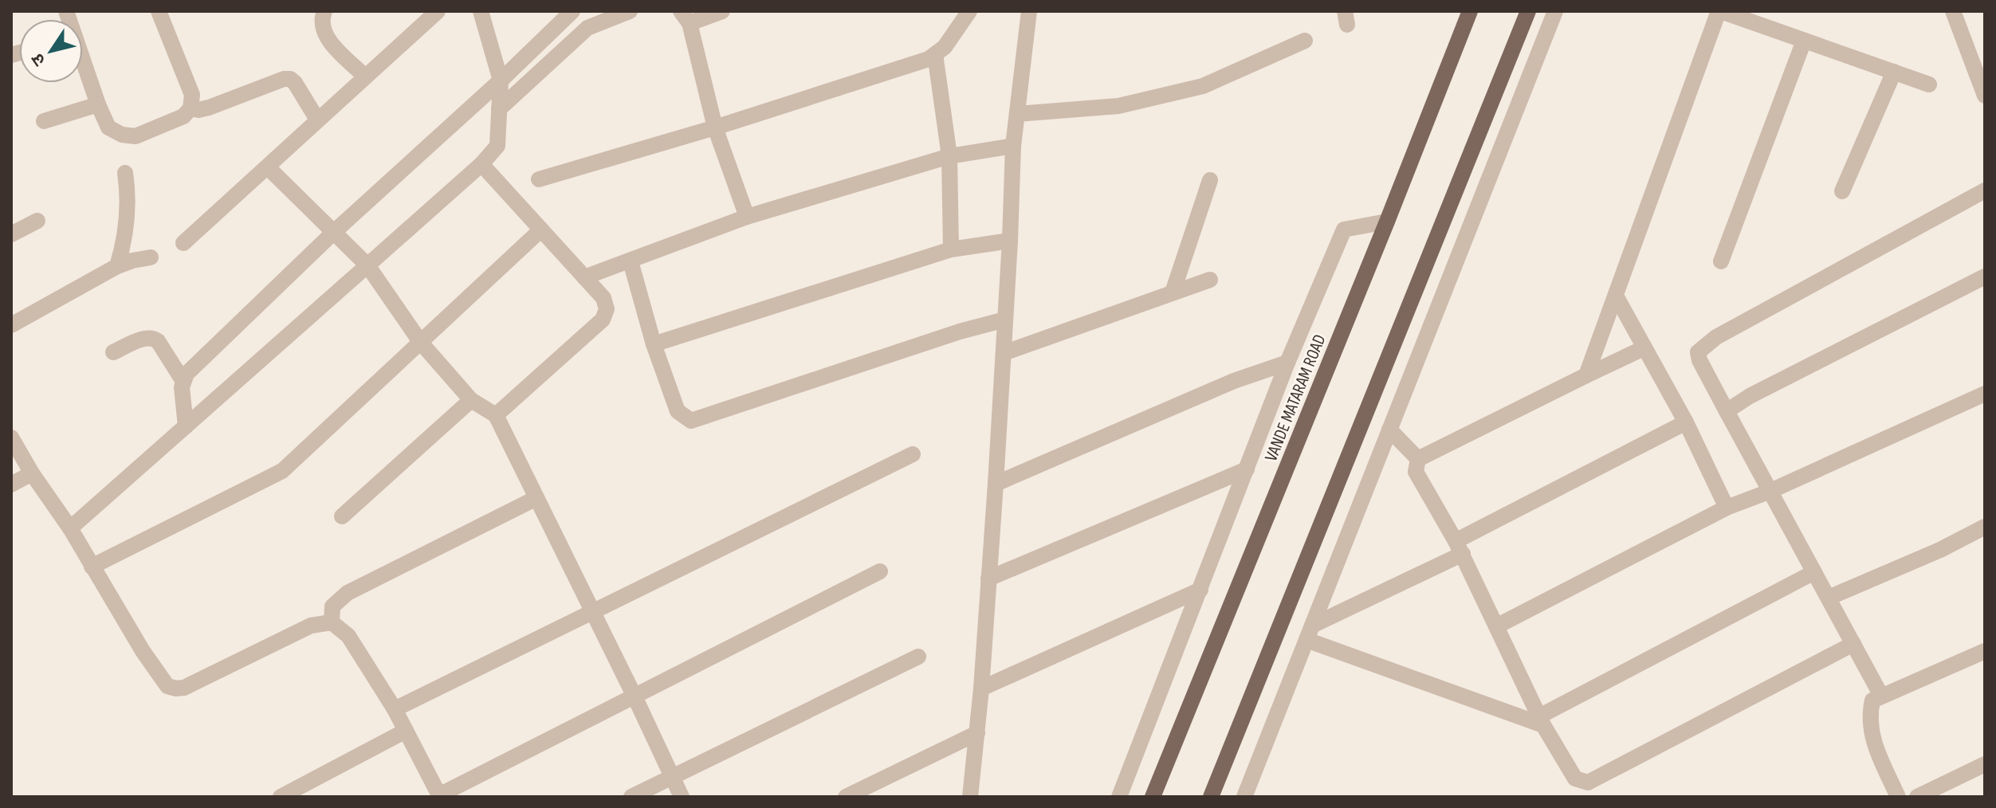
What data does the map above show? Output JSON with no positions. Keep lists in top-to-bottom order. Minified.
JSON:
{"streets":{"main road":["VANDE MATARAM ROAD"]},"north":"bottom left"}
